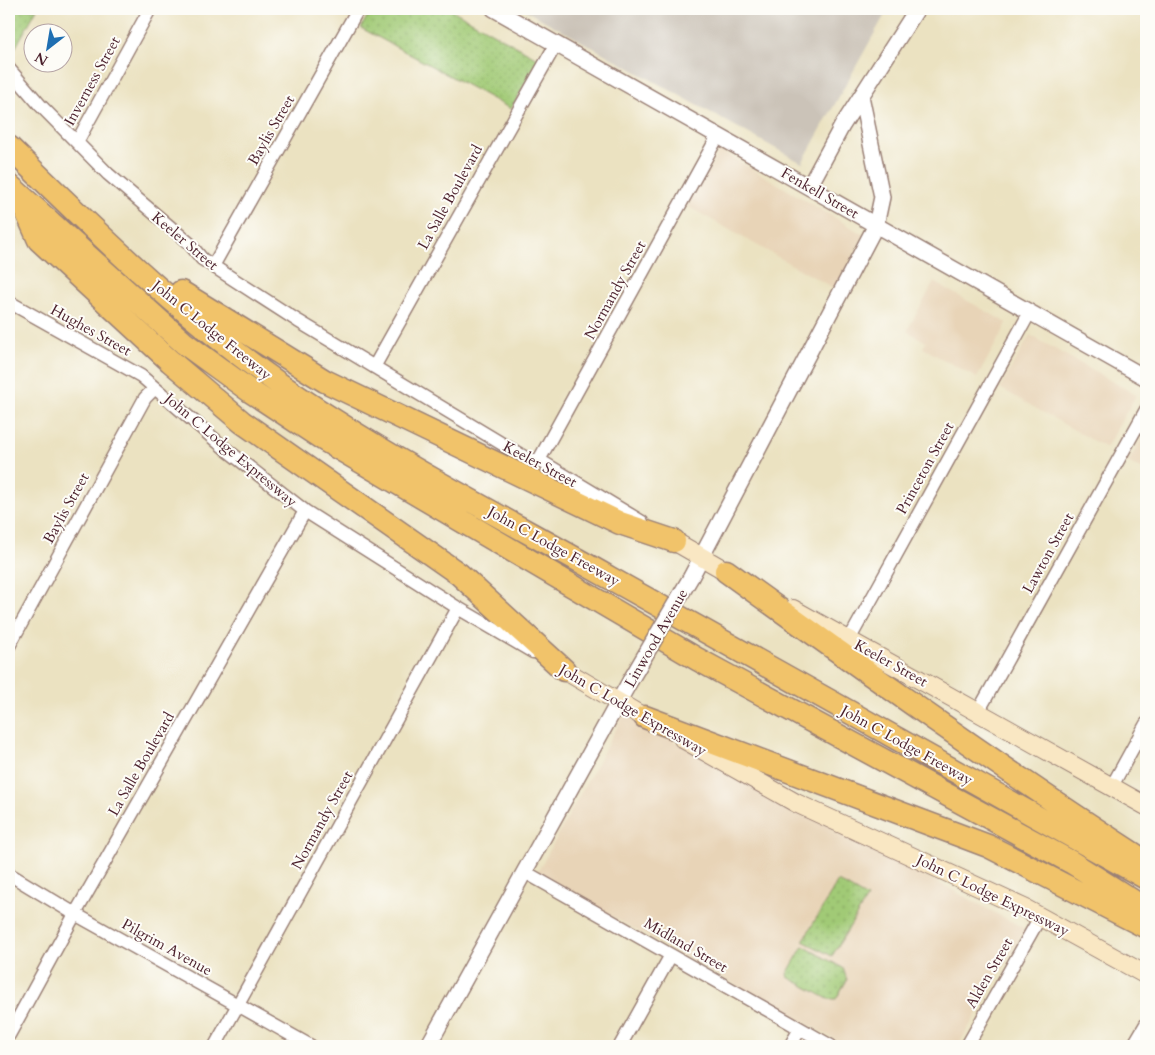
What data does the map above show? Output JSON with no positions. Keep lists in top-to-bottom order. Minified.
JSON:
{"streets":{"highway":["John C Lodge Freeway"],"main road":["Keeler Street","John C Lodge Expressway"],"street":["Inverness Street","Baylis Street","Fenkell Street","La Salle Boulevard","Normandy Street","Hughes Street","Princeton Street","Lawton Street","Linwood Avenue","Midland Street","Pilgrim Avenue","Alden Street"]},"crossings":[["Inverness Street","Keeler Street"],["Baylis Street","Keeler Street"],["Baylis Street","Hughes Street"],["Baylis Street","John C Lodge Expressway"],["Fenkell Street","La Salle Boulevard"],["Fenkell Street","Normandy Street"],["Fenkell Street","Princeton Street"],["Fenkell Street","Linwood Avenue"],["La Salle Boulevard","Keeler Street"],["La Salle Boulevard","John C Lodge Expressway"],["La Salle Boulevard","Pilgrim Avenue"],["Keeler Street","Normandy Street"],["Keeler Street","Princeton Street"],["Keeler Street","Lawton Street"],["Keeler Street","Linwood Avenue"],["Normandy Street","John C Lodge Expressway"],["Normandy Street","Pilgrim Avenue"],["Hughes Street","John C Lodge Expressway"],["John C Lodge Expressway","Linwood Avenue"],["John C Lodge Expressway","Alden Street"],["Linwood Avenue","Midland Street"]],"north":"bottom left"}
